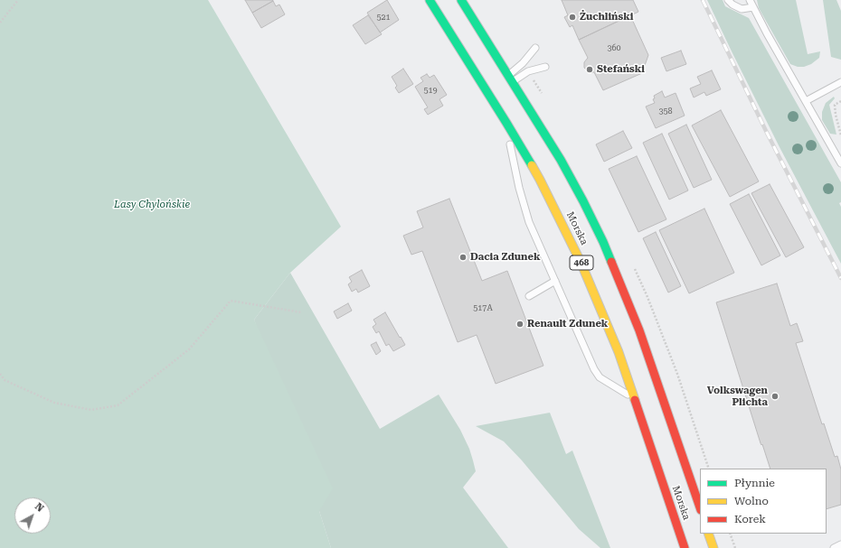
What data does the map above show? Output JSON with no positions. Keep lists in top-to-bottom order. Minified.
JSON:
{"streets":{"main road":["Morska","468"]},"parks":["Lasy Chylońskie"],"places":["Żuchliński","Stefański","Dacia Zdunek","Renault Zdunek","Volkswagen Plichta"],"house_numbers":["521","360","519","358","517A"],"legend":["Płynnie","Wolno","Korek"],"north":"top right"}
